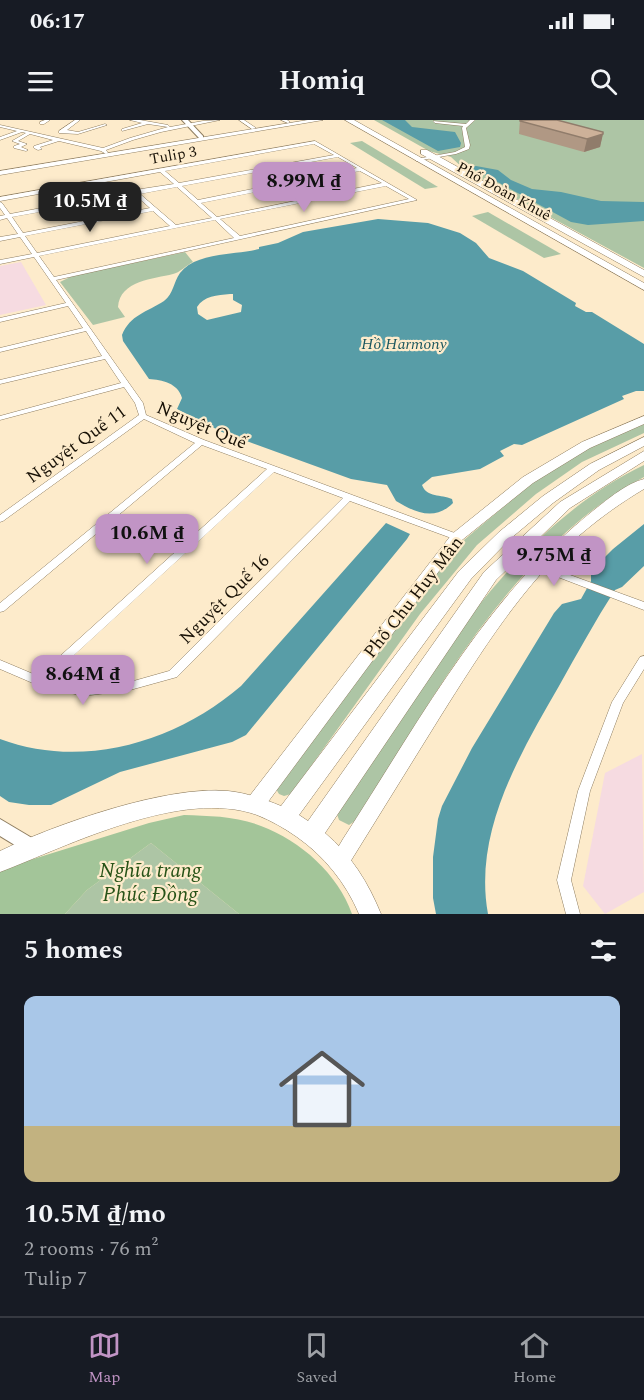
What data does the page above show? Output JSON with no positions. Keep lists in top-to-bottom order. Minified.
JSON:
{"streets":{"main road":["Phố Đoàn Khuê","Phố Chu Huy Mân"],"street":["Tulip 3","Nguyệt Quế","Nguyệt Quế 11","Nguyệt Quế 16"]},"crossings":[["Nguyệt Quế","Nguyệt Quế 11"],["Nguyệt Quế","Phố Chu Huy Mân"],["Nguyệt Quế","Nguyệt Quế 16"]],"water":["Hồ Harmony"],"parks":["Nghĩa trang Phúc Đồng"],"page":{"status":"06:17","header":"Homiq","price":["8.99M ₫","10.5M ₫","10.6M ₫","9.75M ₫","8.64M ₫"],"heading":"5 homes","list":[{"name":"10.5M ₫/mo","note":"2 rooms · 76 m² · Tulip 7"}],"tabs":["Map","Saved","Home"]}}
